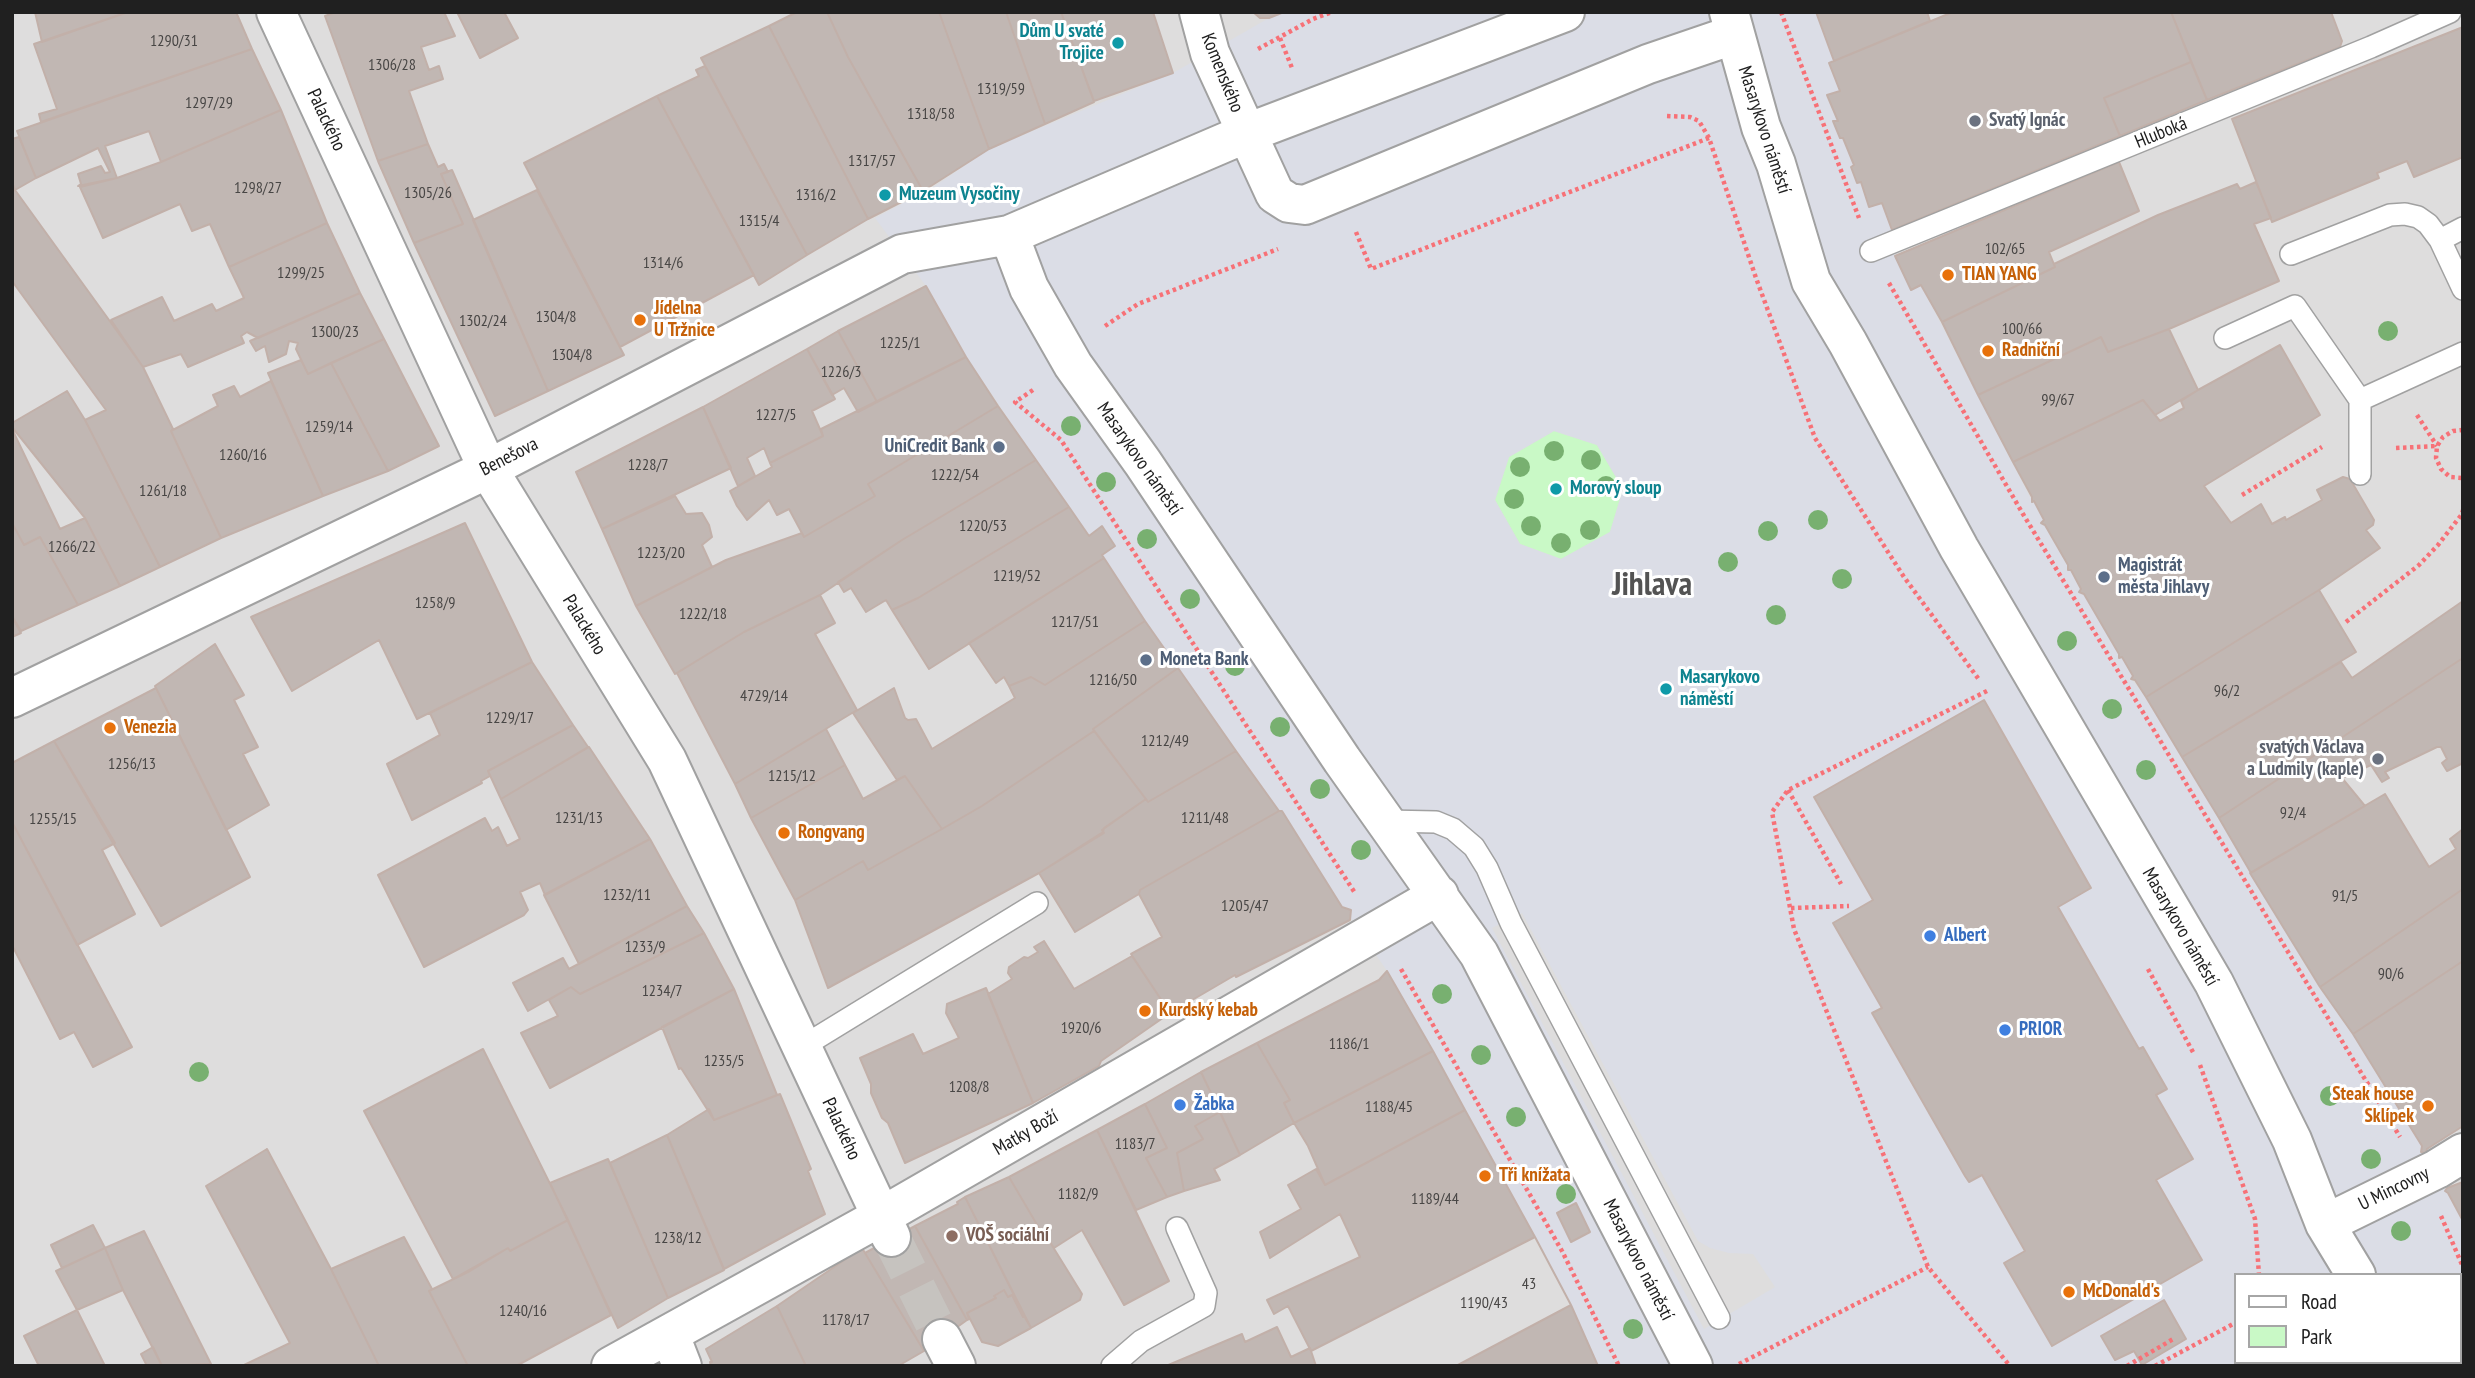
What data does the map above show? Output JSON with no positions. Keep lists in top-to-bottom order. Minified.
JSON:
{"streets":{"street":["Komenského","Palackého","Masarykovo náměstí","Benešova","Matky Boží","U Mincovny"],"lane":["Hluboká"]},"crossings":[["Komenského","Masarykovo náměstí"],["Palackého","Benešova"],["Palackého","Matky Boží"],["Masarykovo náměstí","Benešova"],["Masarykovo náměstí","Matky Boží"],["Masarykovo náměstí","U Mincovny"]],"districts":["Jihlava"],"places":["Dům U svaté Trojice","Svatý Ignác","Muzeum Vysočiny","TIAN YANG","Jídelna U Tržnice","Radniční","UniCredit Bank","Morový sloup","Magistrát města Jihlavy","Moneta Bank","Masarykovo náměstí","Venezia","svatých Václava a Ludmily (kaple)","Rongvang","Albert","Kurdský kebab","PRIOR","Žabka","Steak house Sklípek","Tři knížata","VOŠ sociální","McDonald's"],"house_numbers":["1290/31","1306/28","1319/59","1297/29","1318/58","1317/57","1298/27","1305/26","1316/2","1315/4","102/65","1314/6","1299/25","1304/8","1302/24","100/66","1300/23","1225/1","1304/8","1226/3","99/67","1227/5","1259/14","1260/16","1228/7","1222/54","1261/18","1220/53","1266/22","1223/20","1219/52","1258/9","1222/18","1217/51","1216/50","96/2","4729/14","1229/17","1212/49","1256/13","1215/12","92/4","1231/13","1211/48","1255/15","1232/11","91/5","1205/47","1233/9","90/6","1234/7","1920/6","1186/1","1235/5","1208/8","1188/45","1183/7","1182/9","1189/44","1238/12","43","1190/43","1240/16","1178/17"],"legend":["Road","Park"]}
